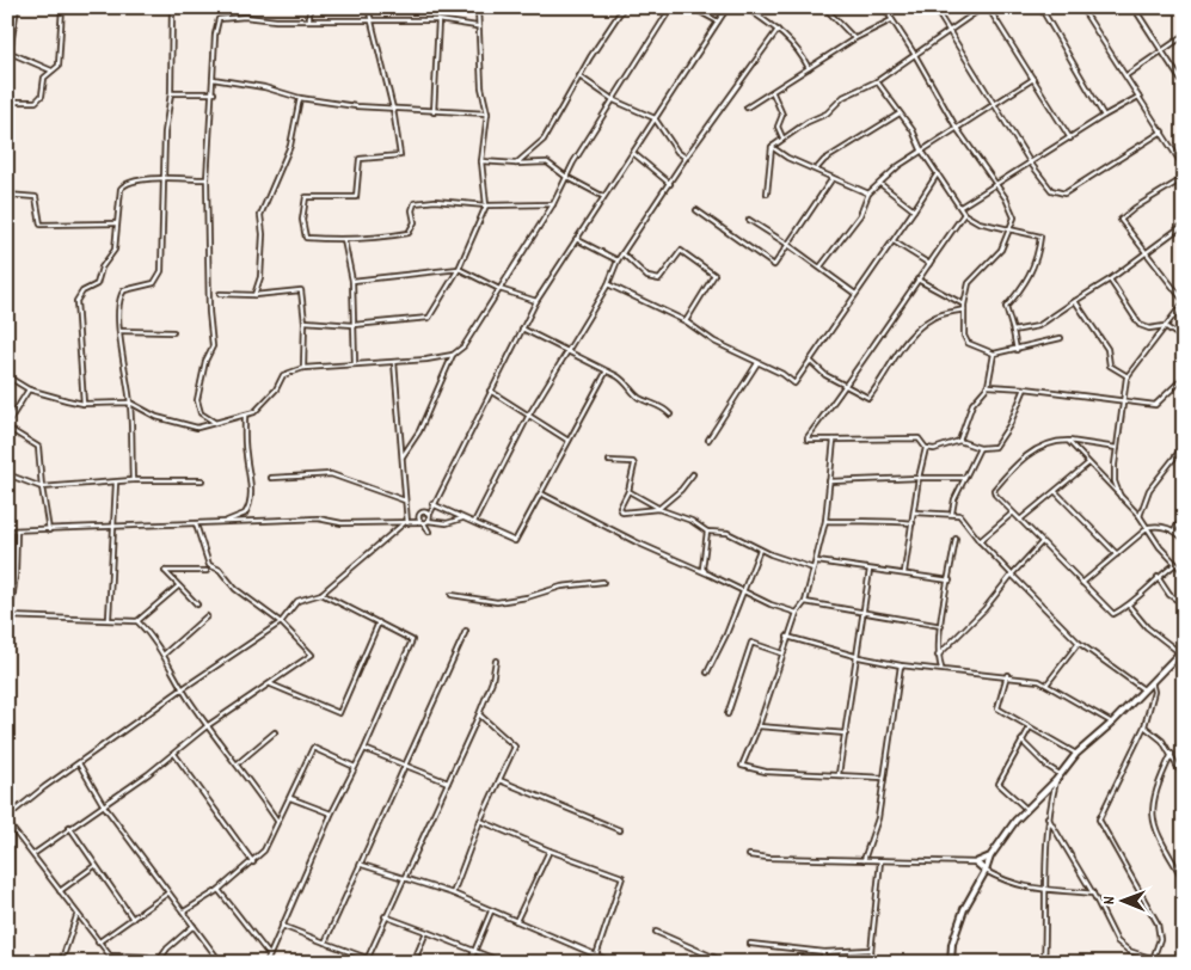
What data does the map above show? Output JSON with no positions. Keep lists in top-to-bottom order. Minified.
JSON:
{"north":"left"}
